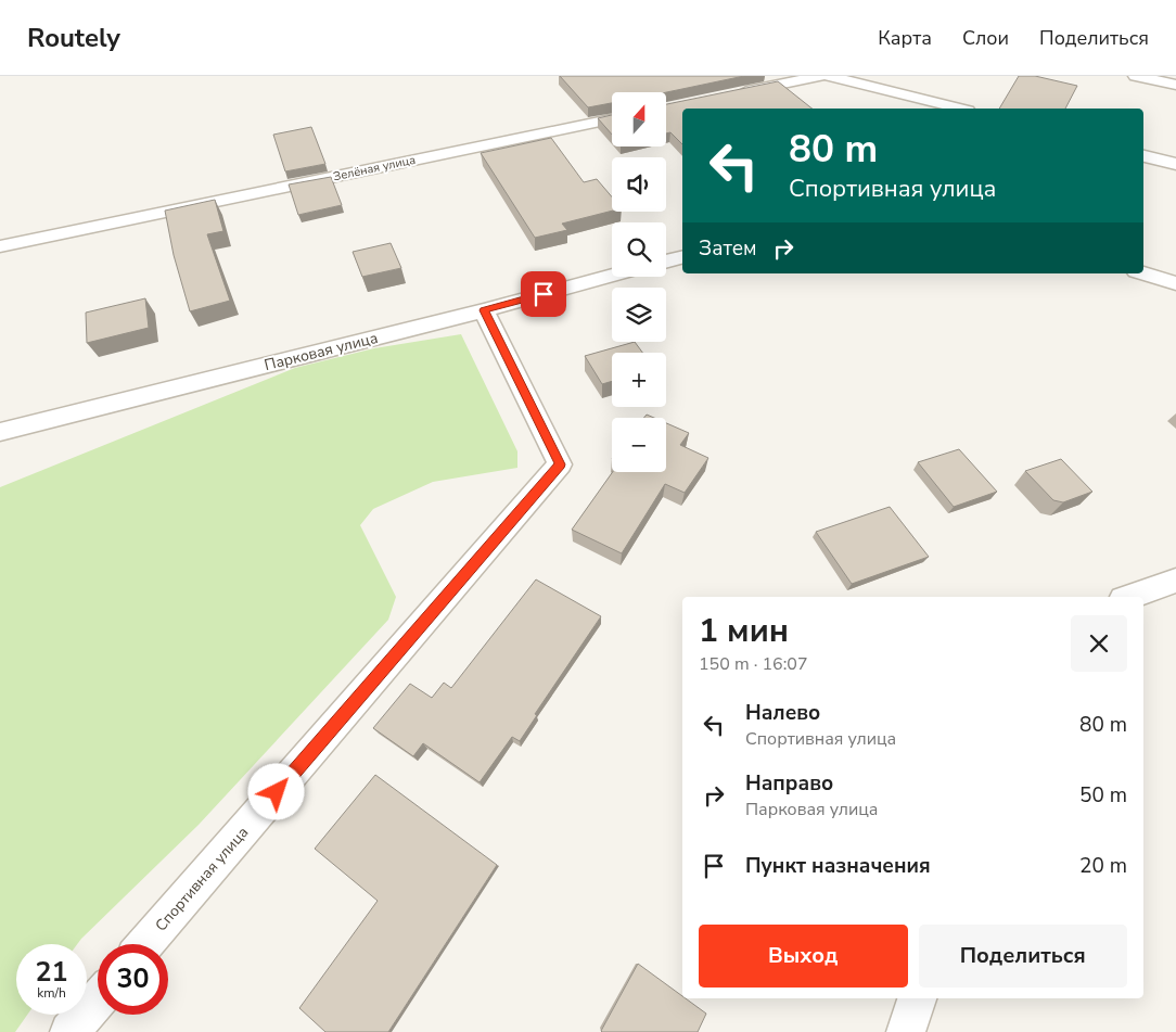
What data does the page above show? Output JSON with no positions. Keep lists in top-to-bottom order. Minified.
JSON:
{"streets":{"street":["Зелёная улица","Парковая улица","Спортивная улица"]},"crossings":[["Парковая улица","Спортивная улица"]],"north":"top","page":{"header":"Routely","nav":["Карта","Слои","Поделиться"],"map_buttons":["+","−"],"turn":["80 m","Спортивная улица"],"then":"Затем","heading":["1 мин","150 m · 16:07"],"list":[{"name":"Налево","note":"Спортивная улица","value":"80 m"},{"name":"Направо","note":"Парковая улица","value":"50 m"},{"name":"Пункт назначения","value":"20 m"}],"buttons":["Выход","Поделиться"],"speed":"21 km/h","limit":"30"}}
